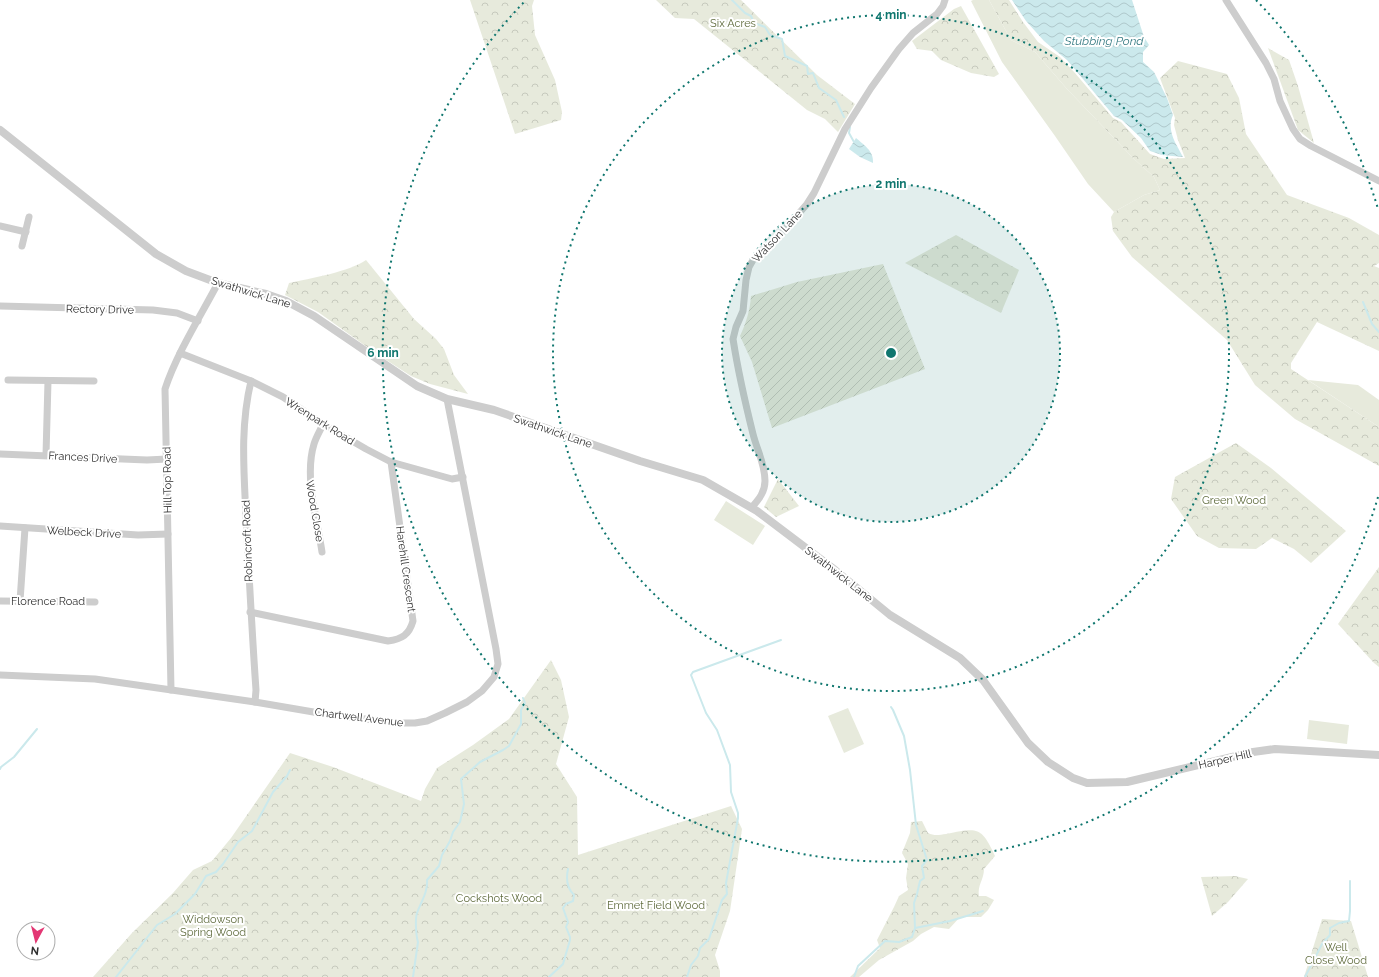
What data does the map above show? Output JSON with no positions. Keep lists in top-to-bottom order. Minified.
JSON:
{"streets":{"street":["Watson Lane","Swathwick Lane","Rectory Drive","Wrenpark Road","Frances Drive","Hill Top Road","Wood Close","Welbeck Drive","Robincroft Road","Harehill Crescent","Florence Road","Chartwell Avenue","Harper Hill"]},"crossings":[["Watson Lane","Swathwick Lane"],["Swathwick Lane","Hill Top Road"],["Swathwick Lane","Chartwell Avenue"],["Swathwick Lane","Harper Hill"],["Rectory Drive","Hill Top Road"],["Wrenpark Road","Hill Top Road"],["Wrenpark Road","Wood Close"],["Wrenpark Road","Robincroft Road"],["Wrenpark Road","Harehill Crescent"],["Wrenpark Road","Chartwell Avenue"],["Frances Drive","Hill Top Road"],["Hill Top Road","Welbeck Drive"],["Hill Top Road","Chartwell Avenue"],["Robincroft Road","Harehill Crescent"],["Robincroft Road","Chartwell Avenue"]],"water":["Stubbing Pond"],"parks":["Six Acres","Green Wood","Cockshots Wood","Emmet Field Wood","Widdowson Spring Wood","Well Close Wood"],"north":"bottom","rings":["4 min","2 min","6 min"]}
